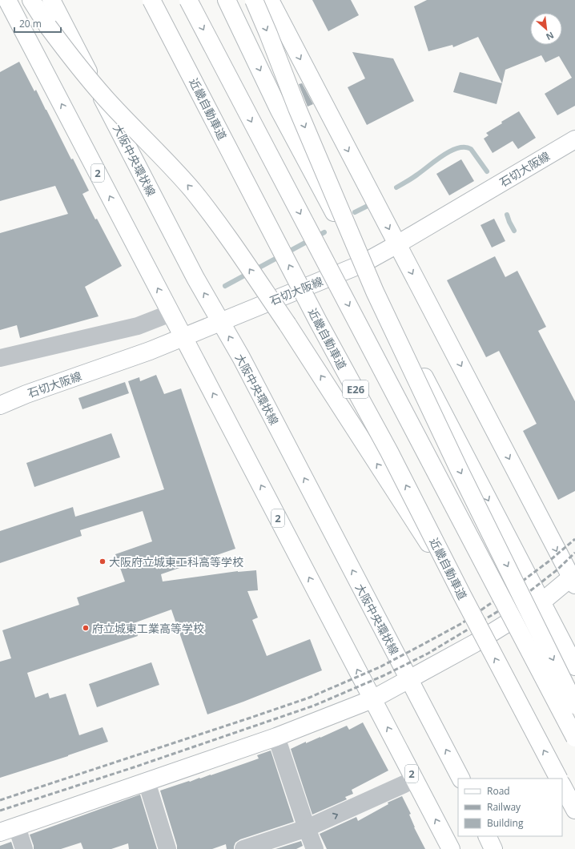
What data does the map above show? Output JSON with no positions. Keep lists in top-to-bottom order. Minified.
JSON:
{"streets":{"main road":["近畿自動車道","大阪中央環状線","石切大阪線","2","E26"]},"crossings":[["大阪中央環状線","石切大阪線"],["石切大阪線","2"]],"places":["大阪府立城東工科高等学校","府立城東工業高等学校"],"legend":["Road","Railway","Building"],"scale_bar":"20 m","north":"bottom right"}
